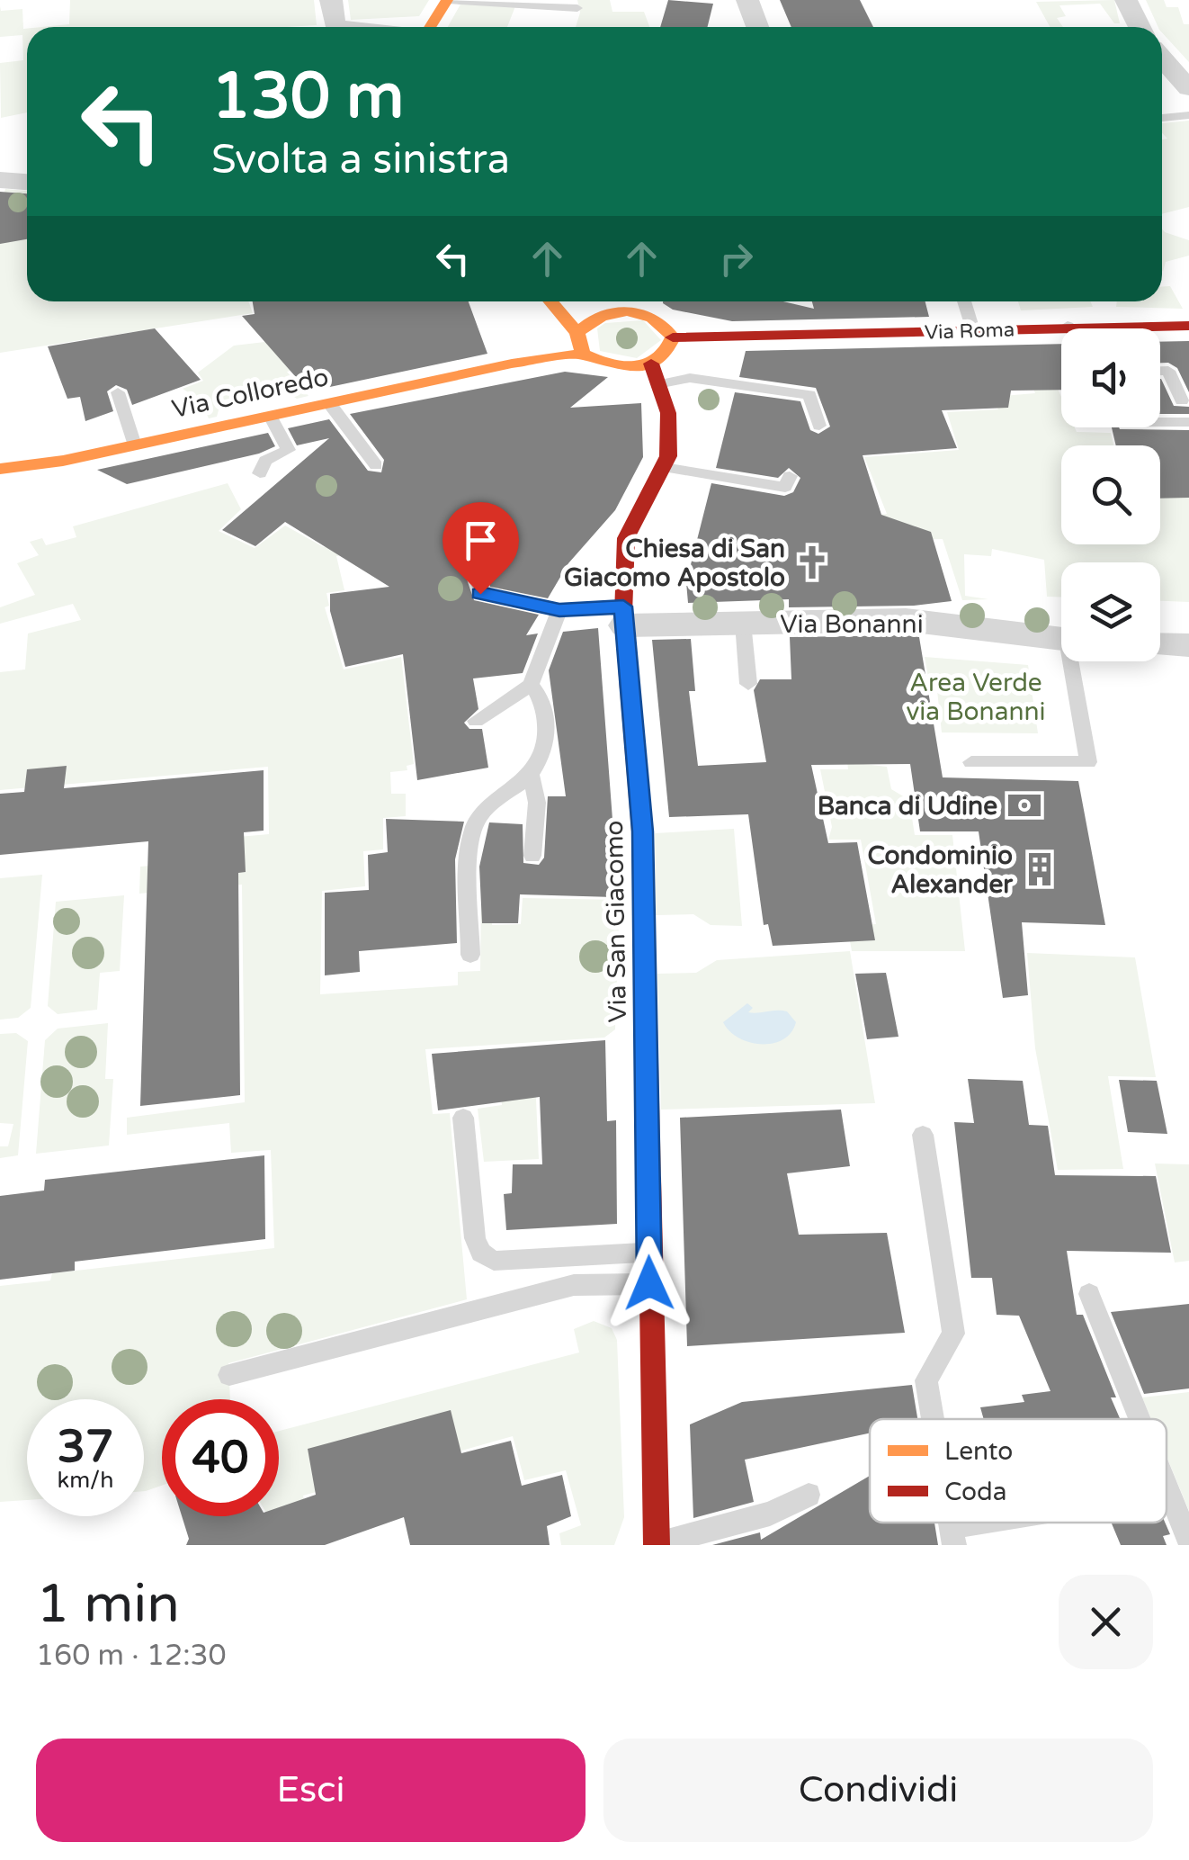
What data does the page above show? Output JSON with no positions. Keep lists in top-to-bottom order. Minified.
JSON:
{"streets":{"main road":["Via Roma","Via Colloredo","Via San Giacomo"],"street":["Via Bonanni"]},"crossings":[["Via Roma","Via Colloredo"],["Via Bonanni","Via San Giacomo"]],"parks":["Area Verde via Bonanni"],"places":{"church":["Chiesa di San Giacomo Apostolo"],"bank":["Banca di Udine"],"building":["Condominio Alexander"]},"legend":["Lento","Coda"],"page":{"turn":["130 m","Svolta a sinistra"],"speed":"37 km/h","limit":"40","heading":["1 min","160 m · 12:30"],"buttons":["Esci","Condividi"]}}
